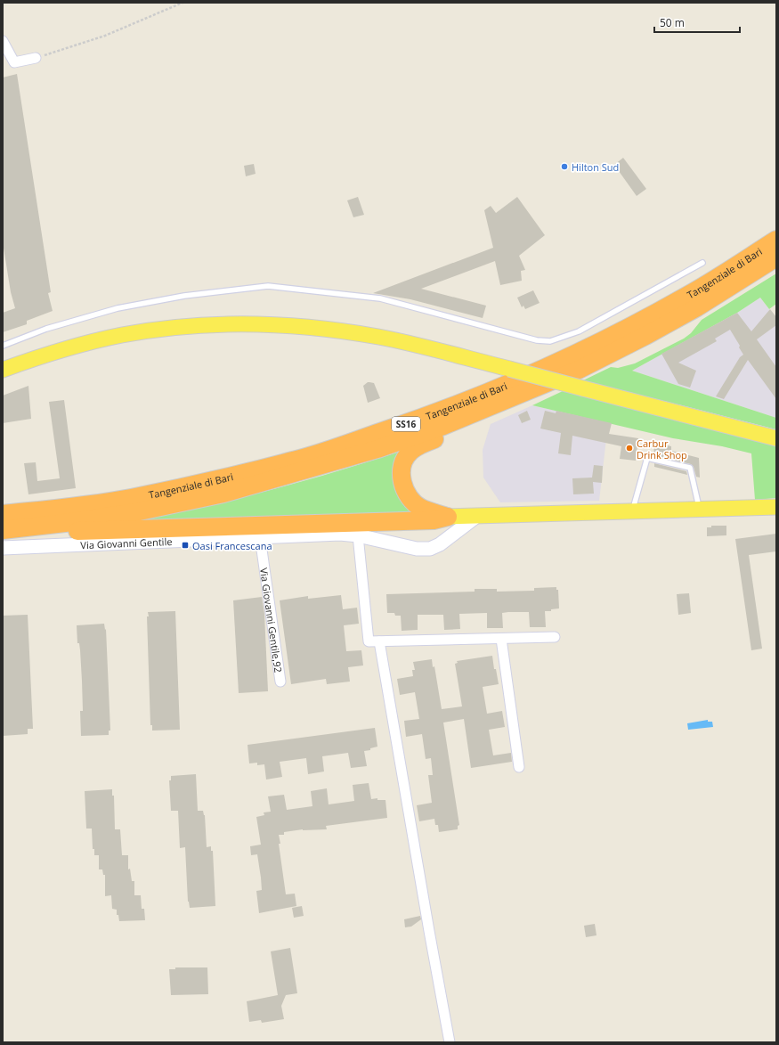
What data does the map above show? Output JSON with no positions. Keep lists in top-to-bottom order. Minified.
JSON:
{"streets":{"highway":["Tangenziale di Bari","SS16"],"street":["Via Giovanni Gentile","Via Giovanni Gentile,92"]},"crossings":[["Via Giovanni Gentile","Via Giovanni Gentile,92"]],"places":{"other":["Hilton Sud","Carbur Drink Shop"],"transit":["Oasi Francescana"]},"scale_bar":"50 m"}
